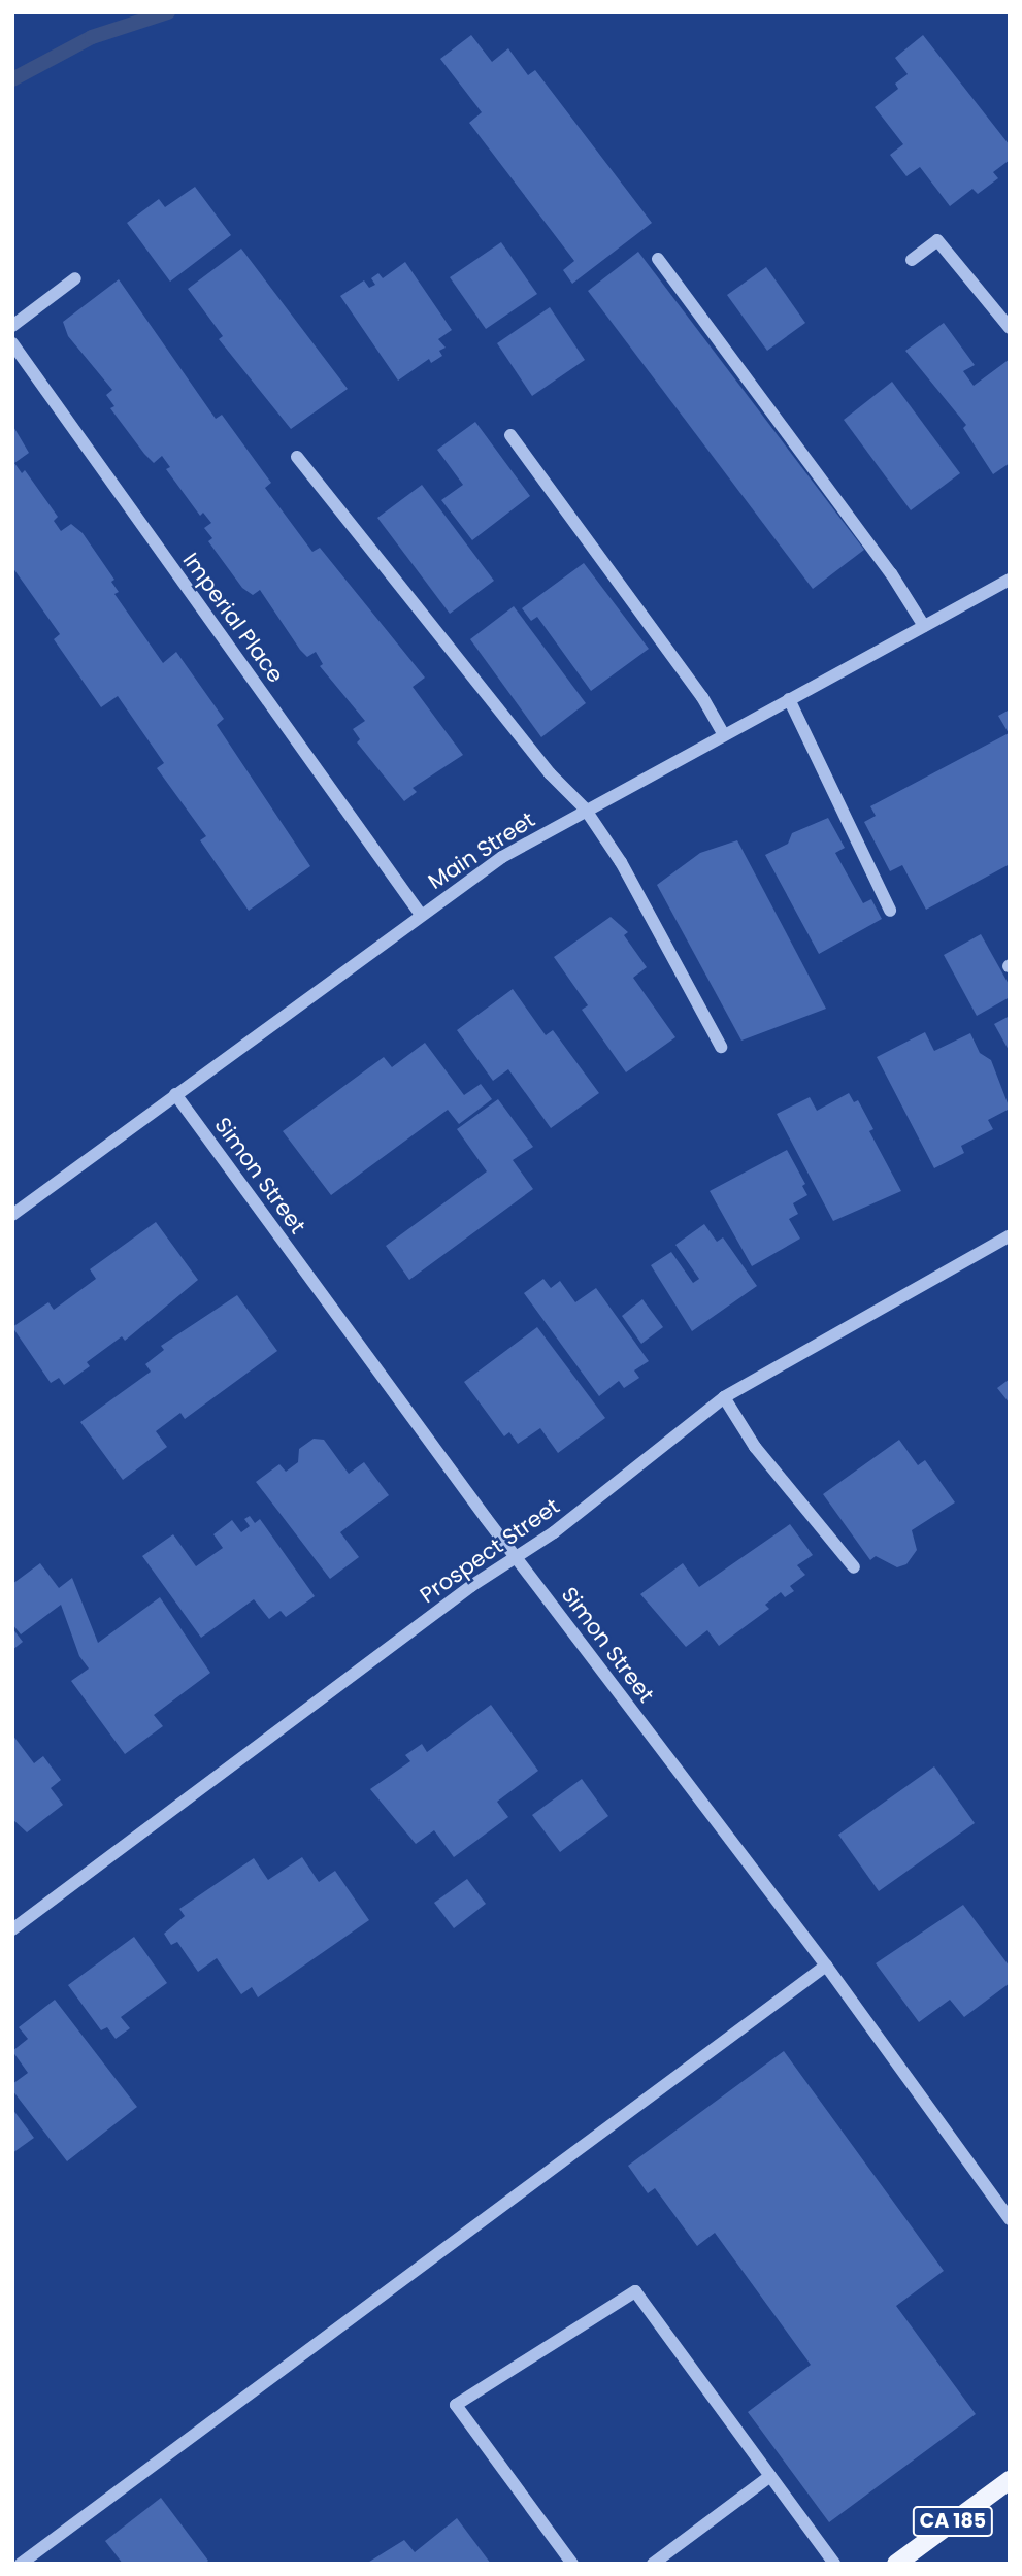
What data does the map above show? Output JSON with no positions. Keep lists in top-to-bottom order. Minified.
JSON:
{"streets":{"main road":["CA 185"],"street":["Imperial Place","Main Street","Simon Street","Prospect Street"]},"crossings":[["Imperial Place","Main Street"],["Main Street","Simon Street"],["Simon Street","Prospect Street"]]}
